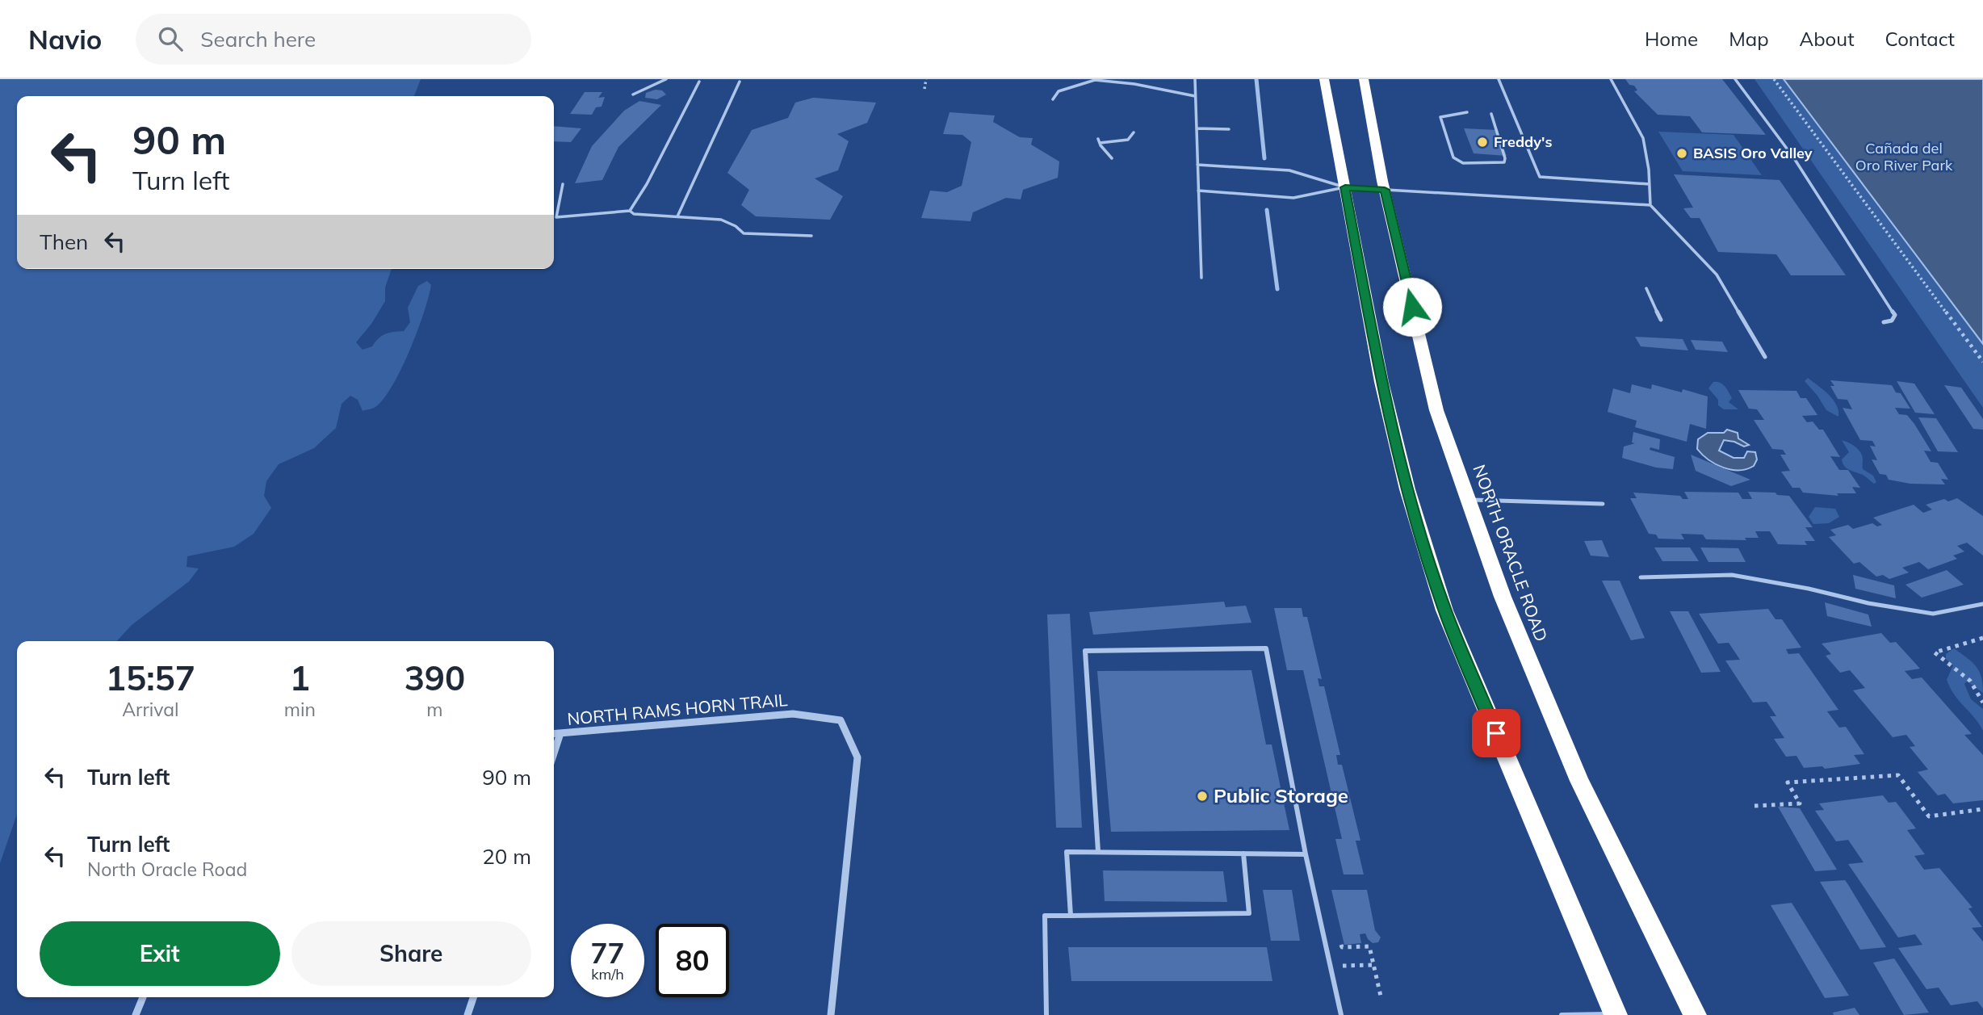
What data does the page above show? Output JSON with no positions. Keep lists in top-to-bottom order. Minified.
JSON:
{"streets":{"highway":["NORTH ORACLE ROAD"],"street":["NORTH RAMS HORN TRAIL"]},"parks":["Cañada del Oro River Park"],"places":["Freddy's","BASIS Oro Valley","Public Storage"],"page":{"header":"Navio","search":"Search here","nav":["Home","Map","About","Contact"],"turn":["90 m","Turn left"],"then":"Then","eta":["15:57","Arrival","1","min","390","m"],"list":[{"name":"Turn left","value":"90 m"},{"name":"Turn left","note":"North Oracle Road","value":"20 m"}],"buttons":["Exit","Share"],"speed":"77 km/h","limit":"80"}}
